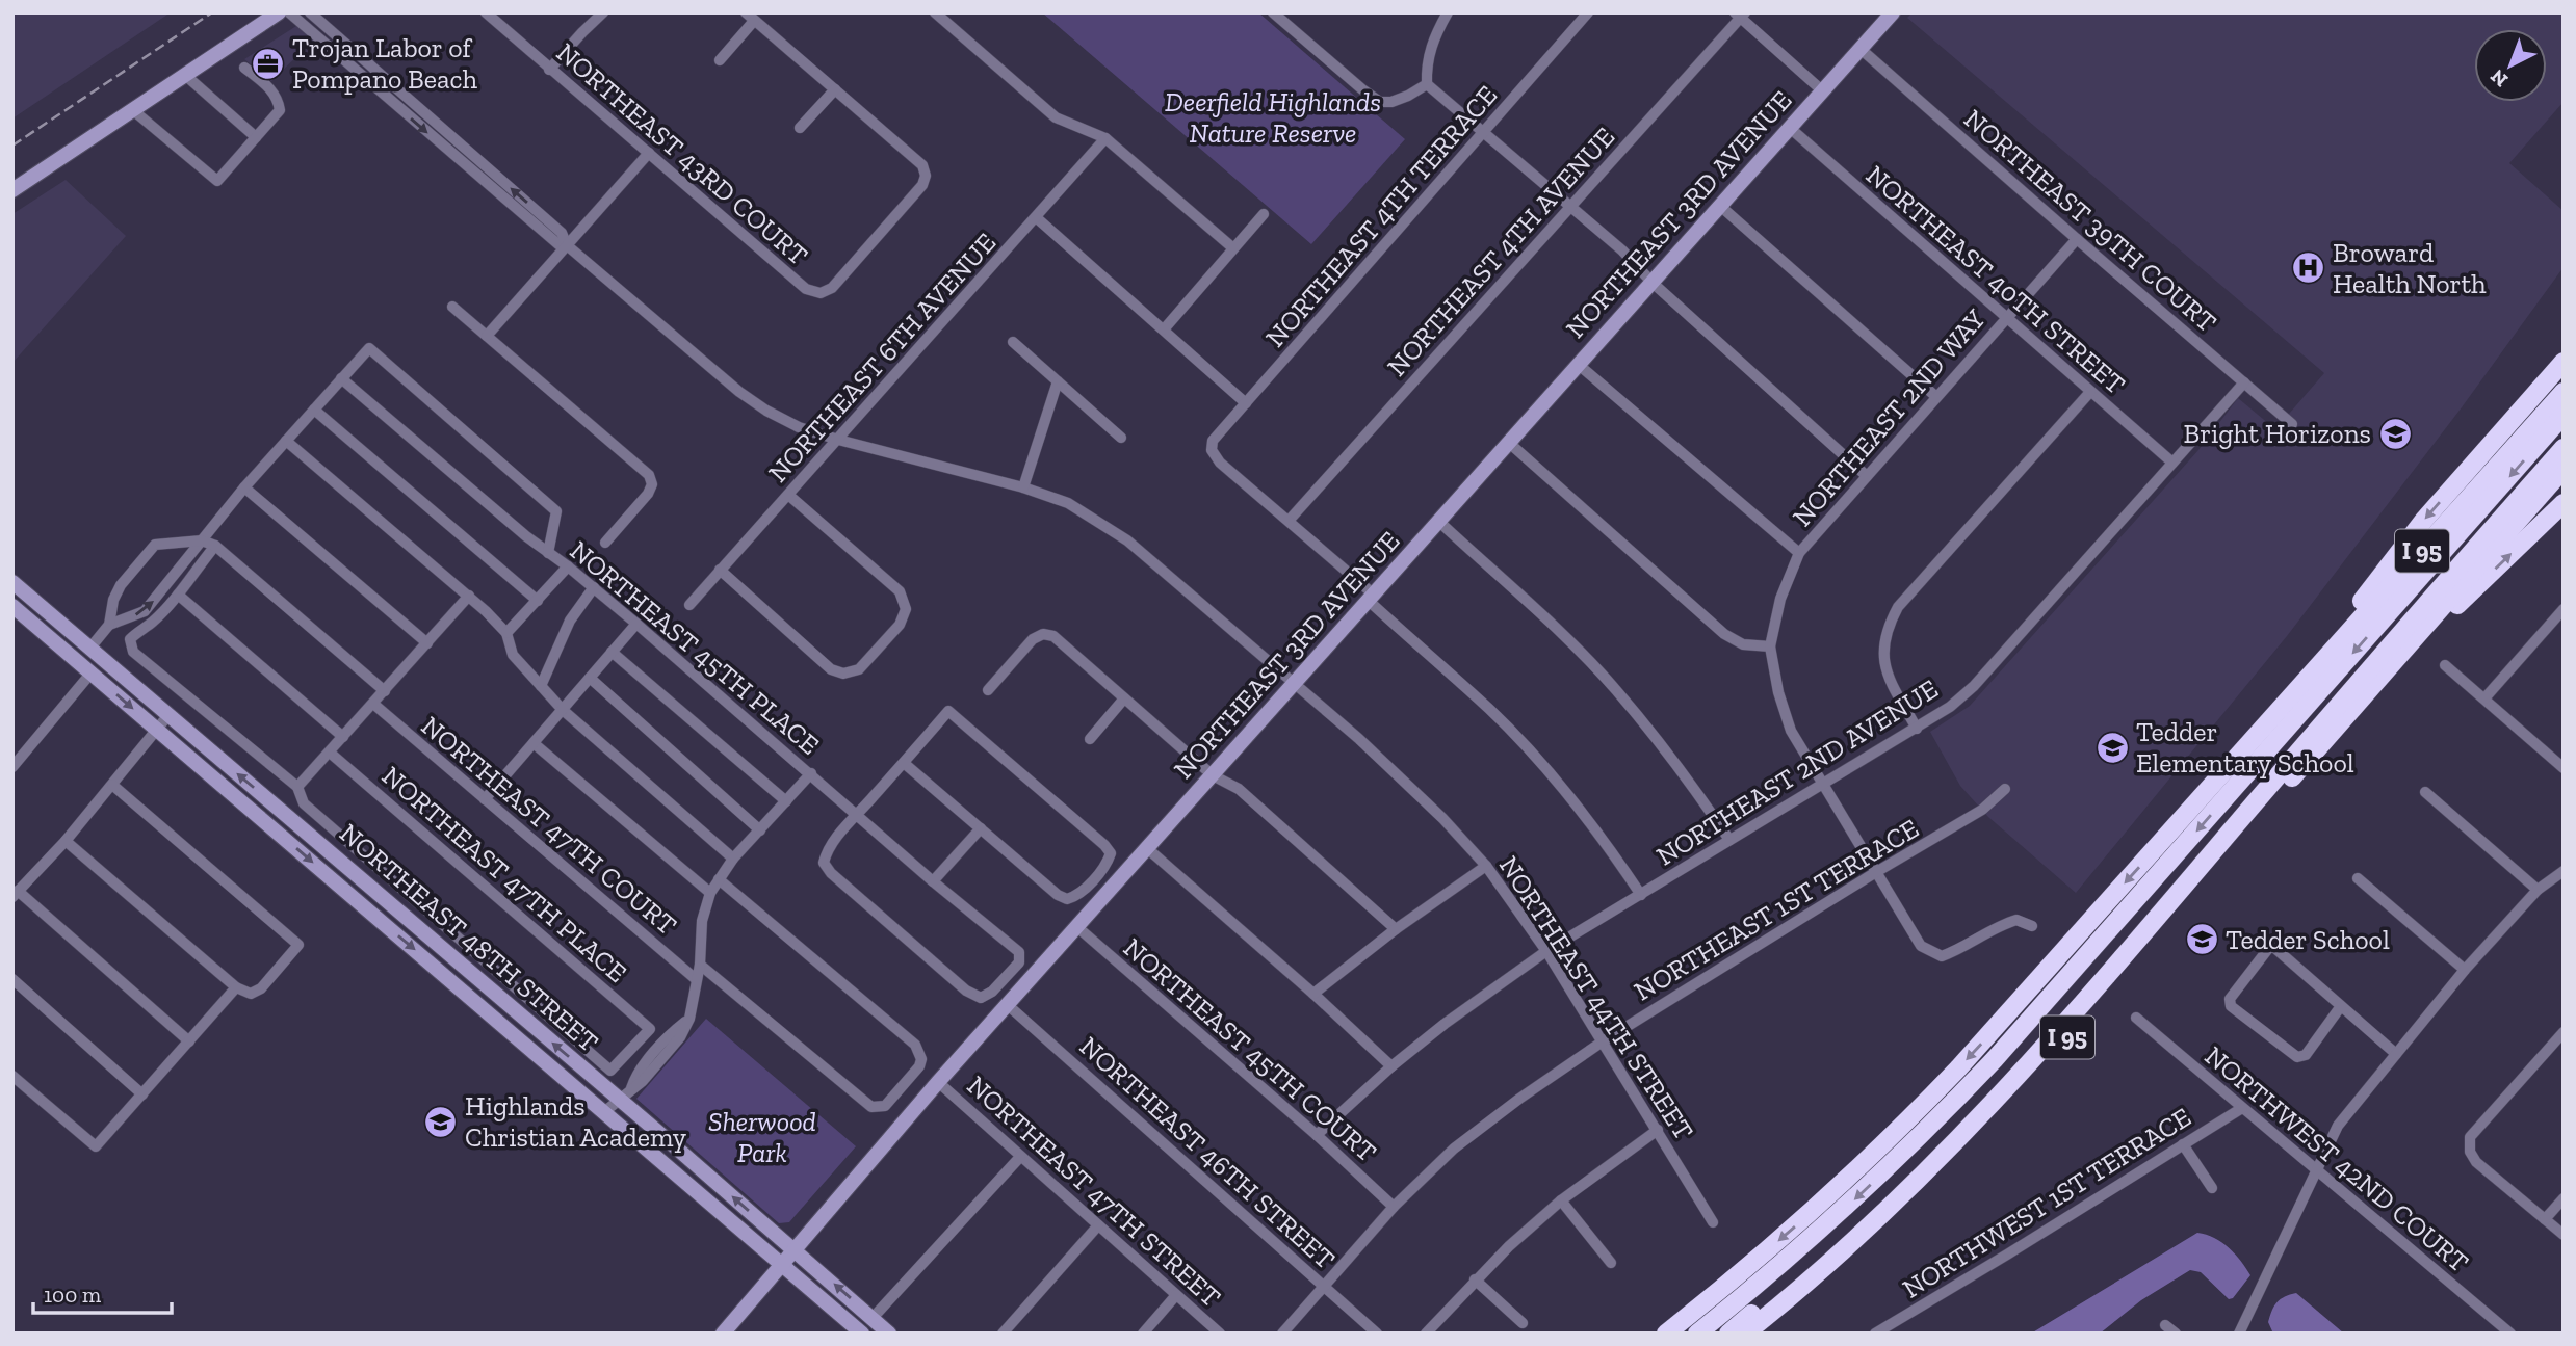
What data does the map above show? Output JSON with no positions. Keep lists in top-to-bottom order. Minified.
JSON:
{"streets":{"highway":["I 95"],"main road":["NORTHEAST 3RD AVENUE","NORTHEAST 48TH STREET"],"street":["NORTHEAST 43RD COURT","NORTHEAST 4TH TERRACE","NORTHEAST 39TH COURT","NORTHEAST 4TH AVENUE","NORTHEAST 40TH STREET","NORTHEAST 6TH AVENUE","NORTHEAST 2ND WAY","NORTHEAST 45TH PLACE","NORTHEAST 2ND AVENUE","NORTHEAST 47TH COURT","NORTHEAST 47TH PLACE","NORTHEAST 1ST TERRACE","NORTHEAST 44TH STREET","NORTHEAST 45TH COURT","NORTHEAST 46TH STREET","NORTHWEST 42ND COURT","NORTHEAST 47TH STREET","NORTHWEST 1ST TERRACE"]},"crossings":[["NORTHEAST 3RD AVENUE","NORTHEAST 39TH COURT"],["NORTHEAST 3RD AVENUE","NORTHEAST 40TH STREET"],["NORTHEAST 3RD AVENUE","NORTHEAST 48TH STREET"],["NORTHEAST 3RD AVENUE","NORTHEAST 44TH STREET"],["NORTHEAST 3RD AVENUE","NORTHEAST 45TH COURT"],["NORTHEAST 3RD AVENUE","NORTHEAST 46TH STREET"],["NORTHEAST 3RD AVENUE","NORTHEAST 47TH STREET"],["NORTHEAST 4TH TERRACE","NORTHEAST 4TH AVENUE"],["NORTHEAST 39TH COURT","NORTHEAST 2ND WAY"],["NORTHEAST 39TH COURT","NORTHEAST 2ND AVENUE"],["NORTHEAST 40TH STREET","NORTHEAST 2ND WAY"],["NORTHEAST 40TH STREET","NORTHEAST 2ND AVENUE"],["NORTHEAST 6TH AVENUE","NORTHEAST 44TH STREET"],["NORTHEAST 2ND AVENUE","NORTHEAST 44TH STREET"],["NORTHEAST 2ND AVENUE","NORTHEAST 45TH COURT"],["NORTHEAST 1ST TERRACE","NORTHEAST 44TH STREET"],["NORTHEAST 1ST TERRACE","NORTHEAST 45TH COURT"],["NORTHEAST 1ST TERRACE","NORTHEAST 46TH STREET"],["NORTHWEST 42ND COURT","NORTHWEST 1ST TERRACE"]],"parks":["Deerfield Highlands Nature Reserve","Sherwood Park"],"places":{"office":["Trojan Labor of Pompano Beach"],"hospital":["Broward Health North"],"school or university":["Bright Horizons","Tedder Elementary School","Tedder School","Highlands Christian Academy"]},"scale_bar":"100 m","north":"bottom left"}
